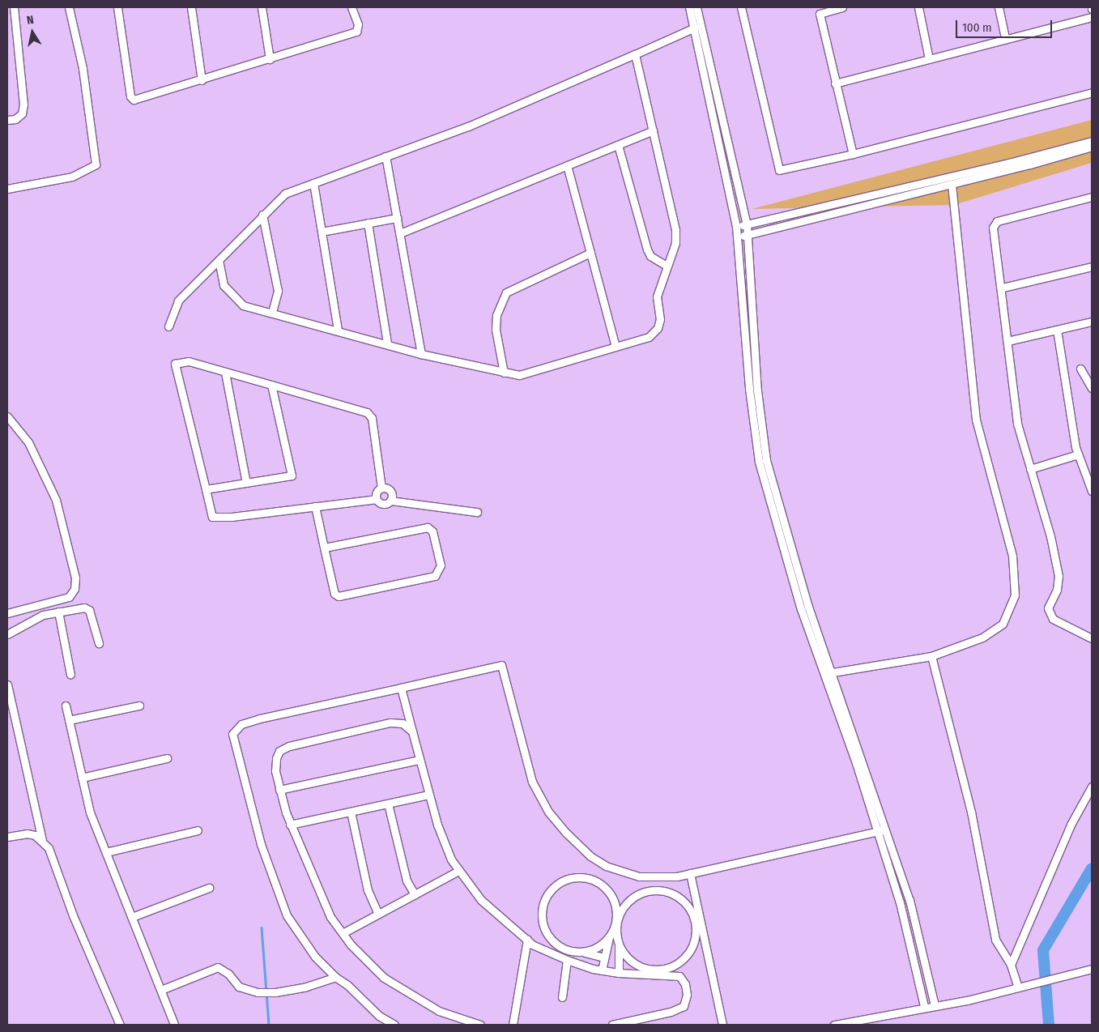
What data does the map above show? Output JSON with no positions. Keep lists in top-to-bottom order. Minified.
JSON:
{"scale_bar":"100 m","north":"top"}
